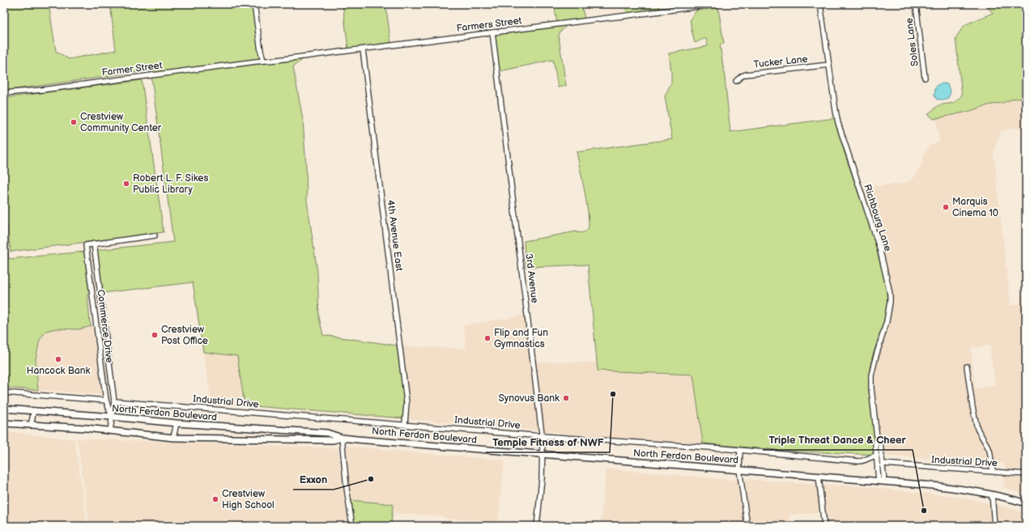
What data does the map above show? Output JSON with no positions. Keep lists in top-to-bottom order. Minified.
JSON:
{"streets":{"main road":["North Ferdon Boulevard"],"street":["Farmers Street","Soles Lane","Tucker Lane","Farmer Street","Richbourg Lane","4th Avenue East","3rd Avenue","Commerce Drive","Industrial Drive"]},"crossings":[["Farmers Street","Farmer Street"],["Farmers Street","4th Avenue East"],["Farmers Street","3rd Avenue"],["Tucker Lane","Richbourg Lane"],["Richbourg Lane","Industrial Drive"],["Richbourg Lane","North Ferdon Boulevard"],["4th Avenue East","Industrial Drive"],["3rd Avenue","Industrial Drive"],["3rd Avenue","North Ferdon Boulevard"],["Commerce Drive","Industrial Drive"],["Commerce Drive","North Ferdon Boulevard"]],"places":["Crestview Community Center","Robert L. F. Sikes Public Library","Marquis Cinema 10","Crestview Post Office","Flip and Fun Gymnastics","Hancock Bank","Temple Fitness of NWF","Synovus Bank","Exxon","Crestview High School","Triple Threat Dance & Cheer"]}
